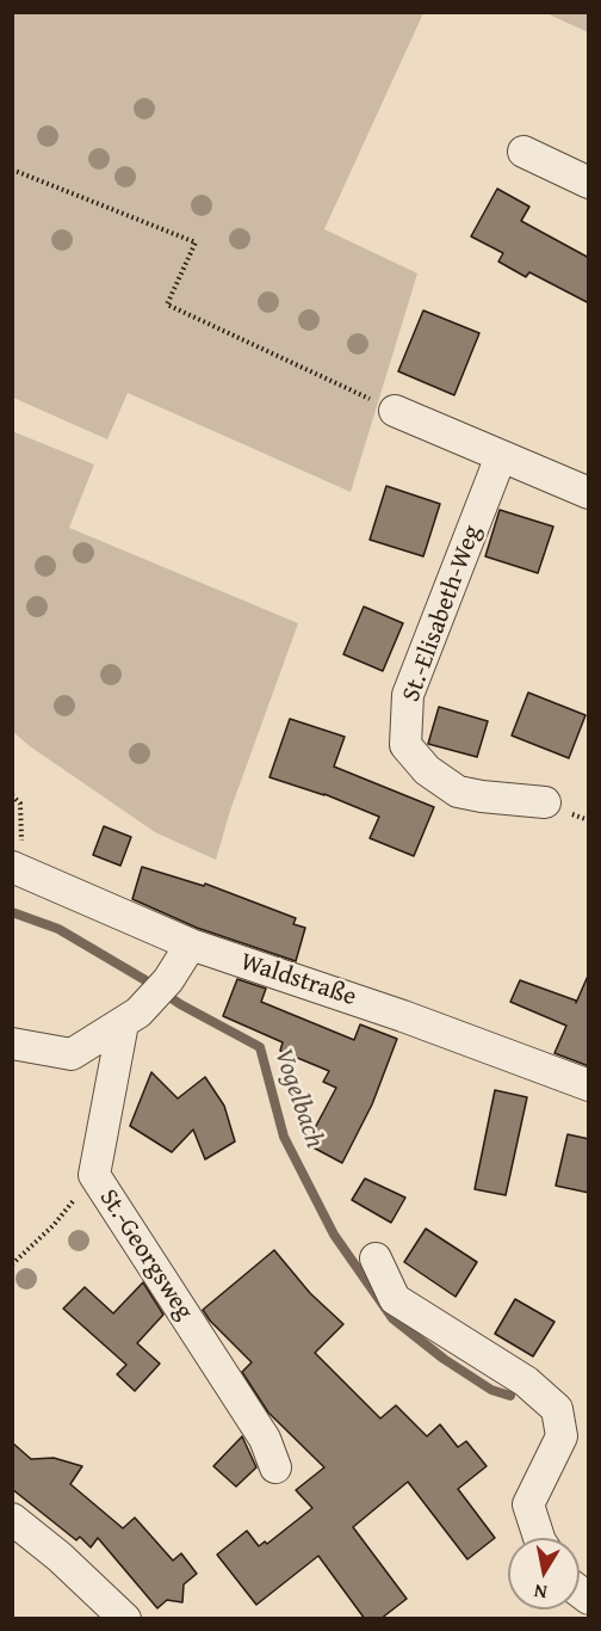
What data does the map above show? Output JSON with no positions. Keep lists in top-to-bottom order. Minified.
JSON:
{"streets":{"street":["St.-Elisabeth-Weg","Waldstraße","St.-Georgsweg"]},"water":["Vogelbach"],"north":"bottom"}
